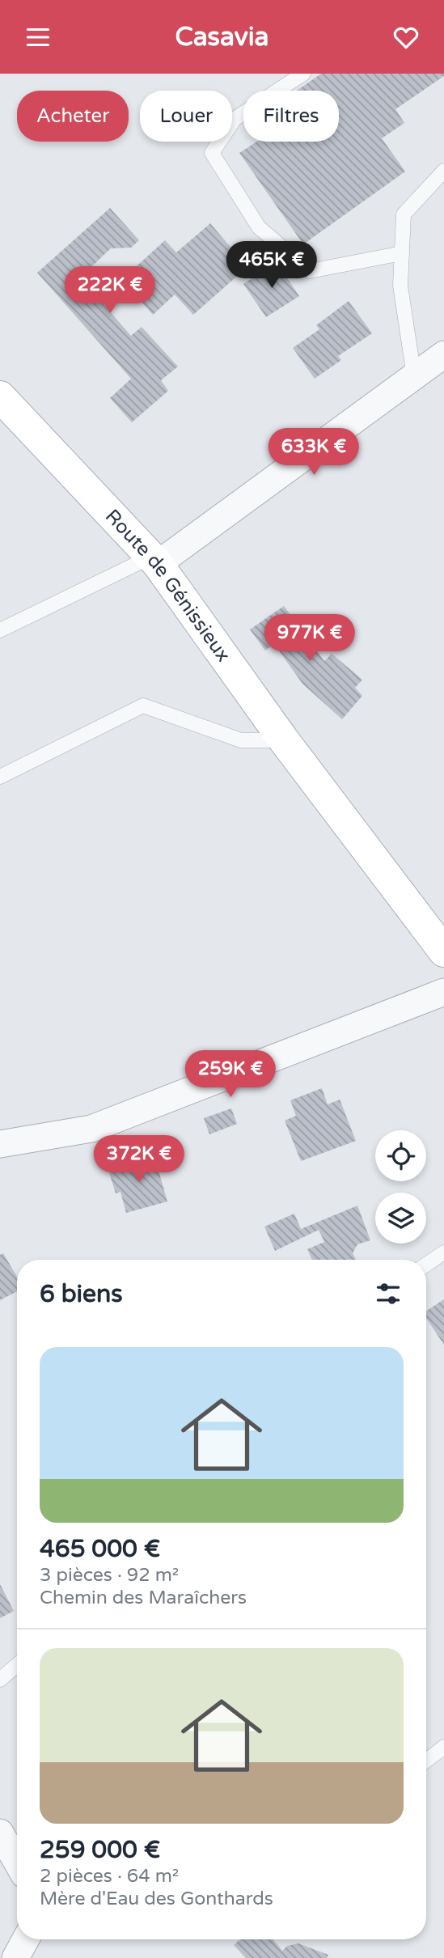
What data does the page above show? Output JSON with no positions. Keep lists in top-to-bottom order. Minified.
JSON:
{"streets":{"street":["Route de Génissieux"]},"page":{"header":"Casavia","chip":["Acheter","Louer","Filtres"],"price":["465K €","222K €","633K €","977K €","259K €","372K €"],"heading":"6 biens","list":[{"name":"465 000 €","note":"3 pièces · 92 m² · Chemin des Maraîchers"},{"name":"259 000 €","note":"2 pièces · 64 m² · Mère d'Eau des Gonthards"}]}}
